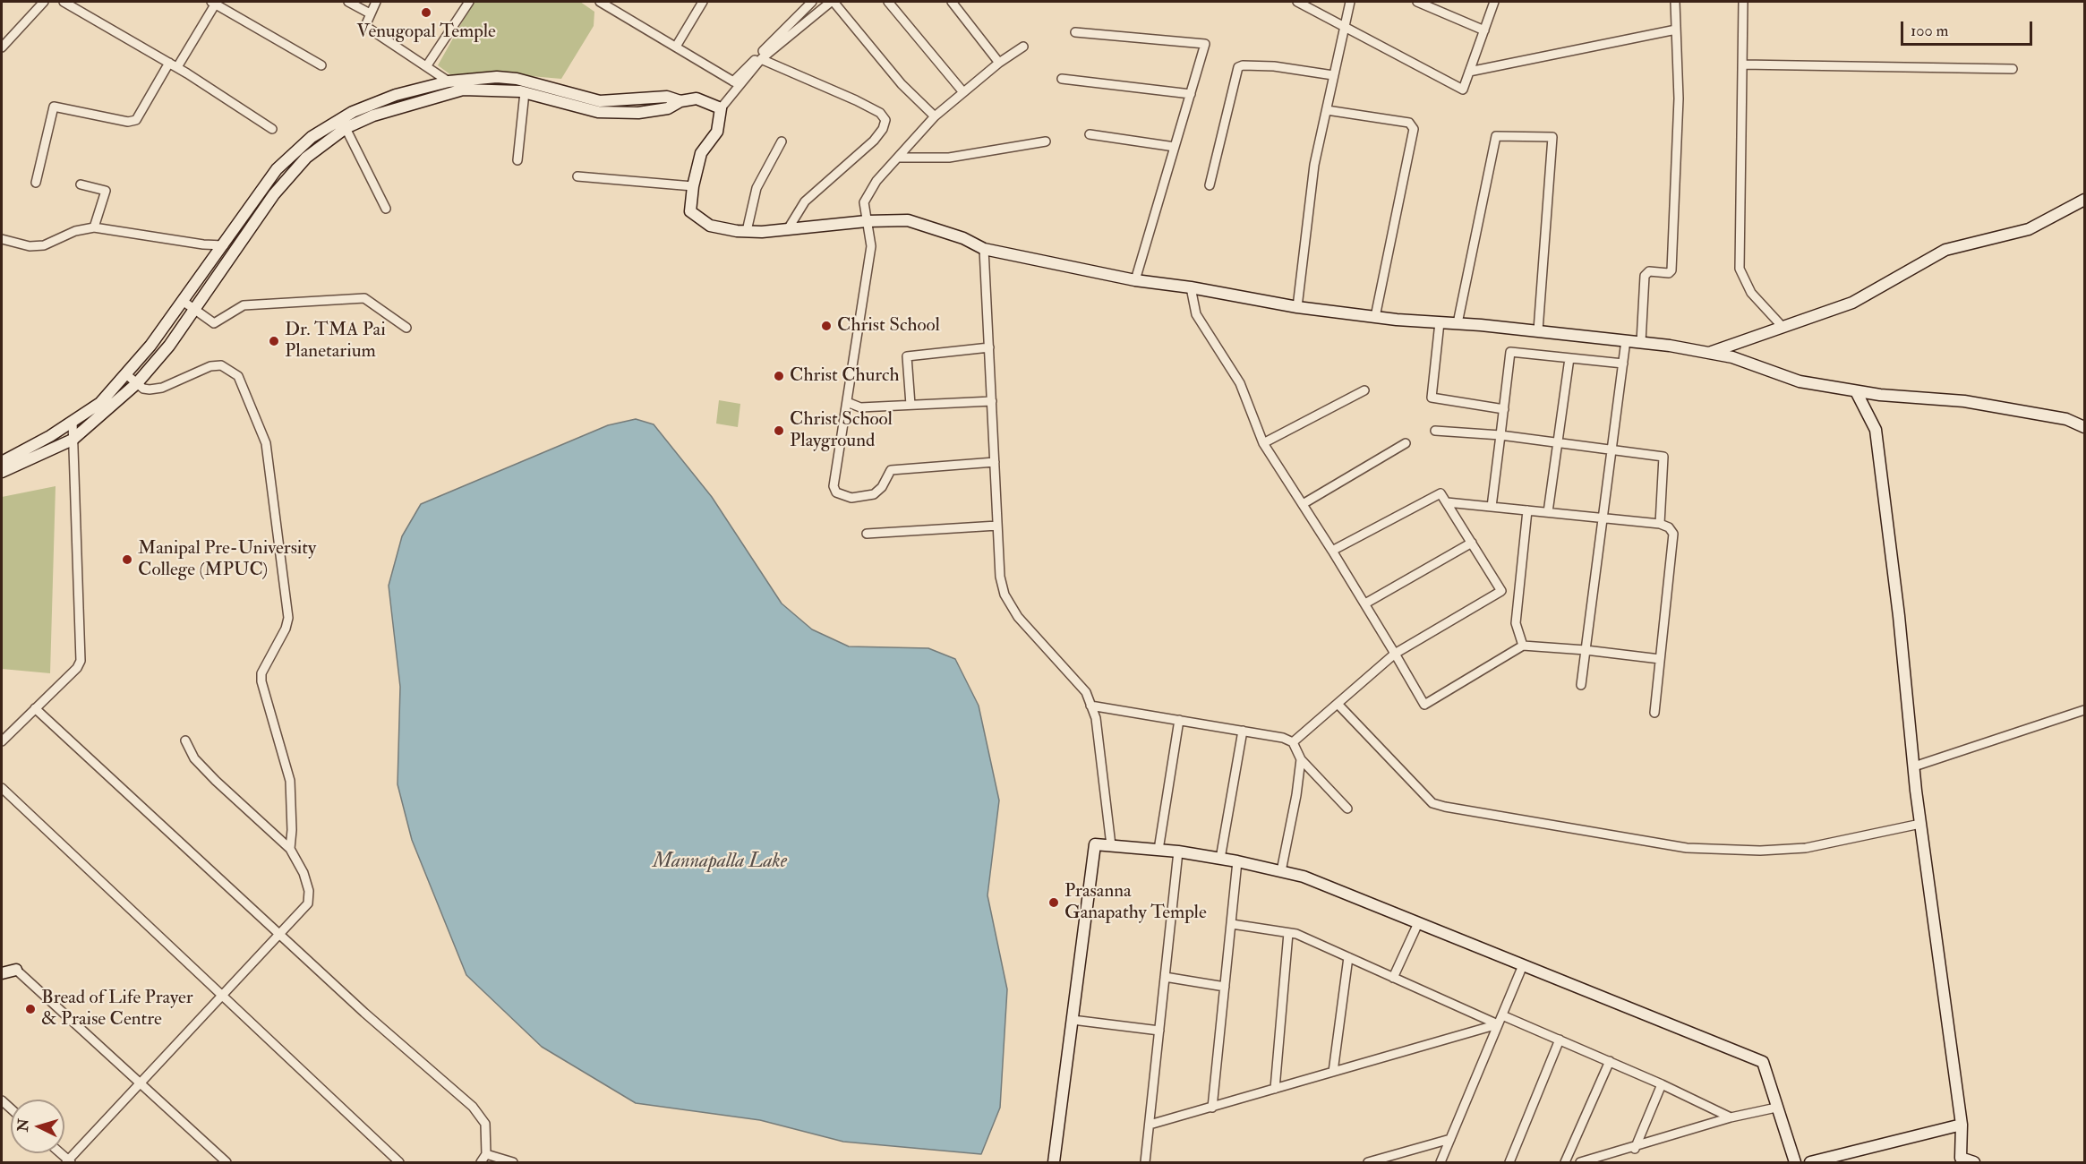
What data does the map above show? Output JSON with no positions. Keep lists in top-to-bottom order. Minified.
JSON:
{"water":["Mannapalla Lake"],"places":["Venugopal Temple","Christ School","Dr. TMA Pai Planetarium","Christ Church","Christ School Playground","Manipal Pre-University College (MPUC)","Prasanna Ganapathy Temple","Bread of Life Prayer & Praise Centre"],"scale_bar":"100 m","north":"left"}
